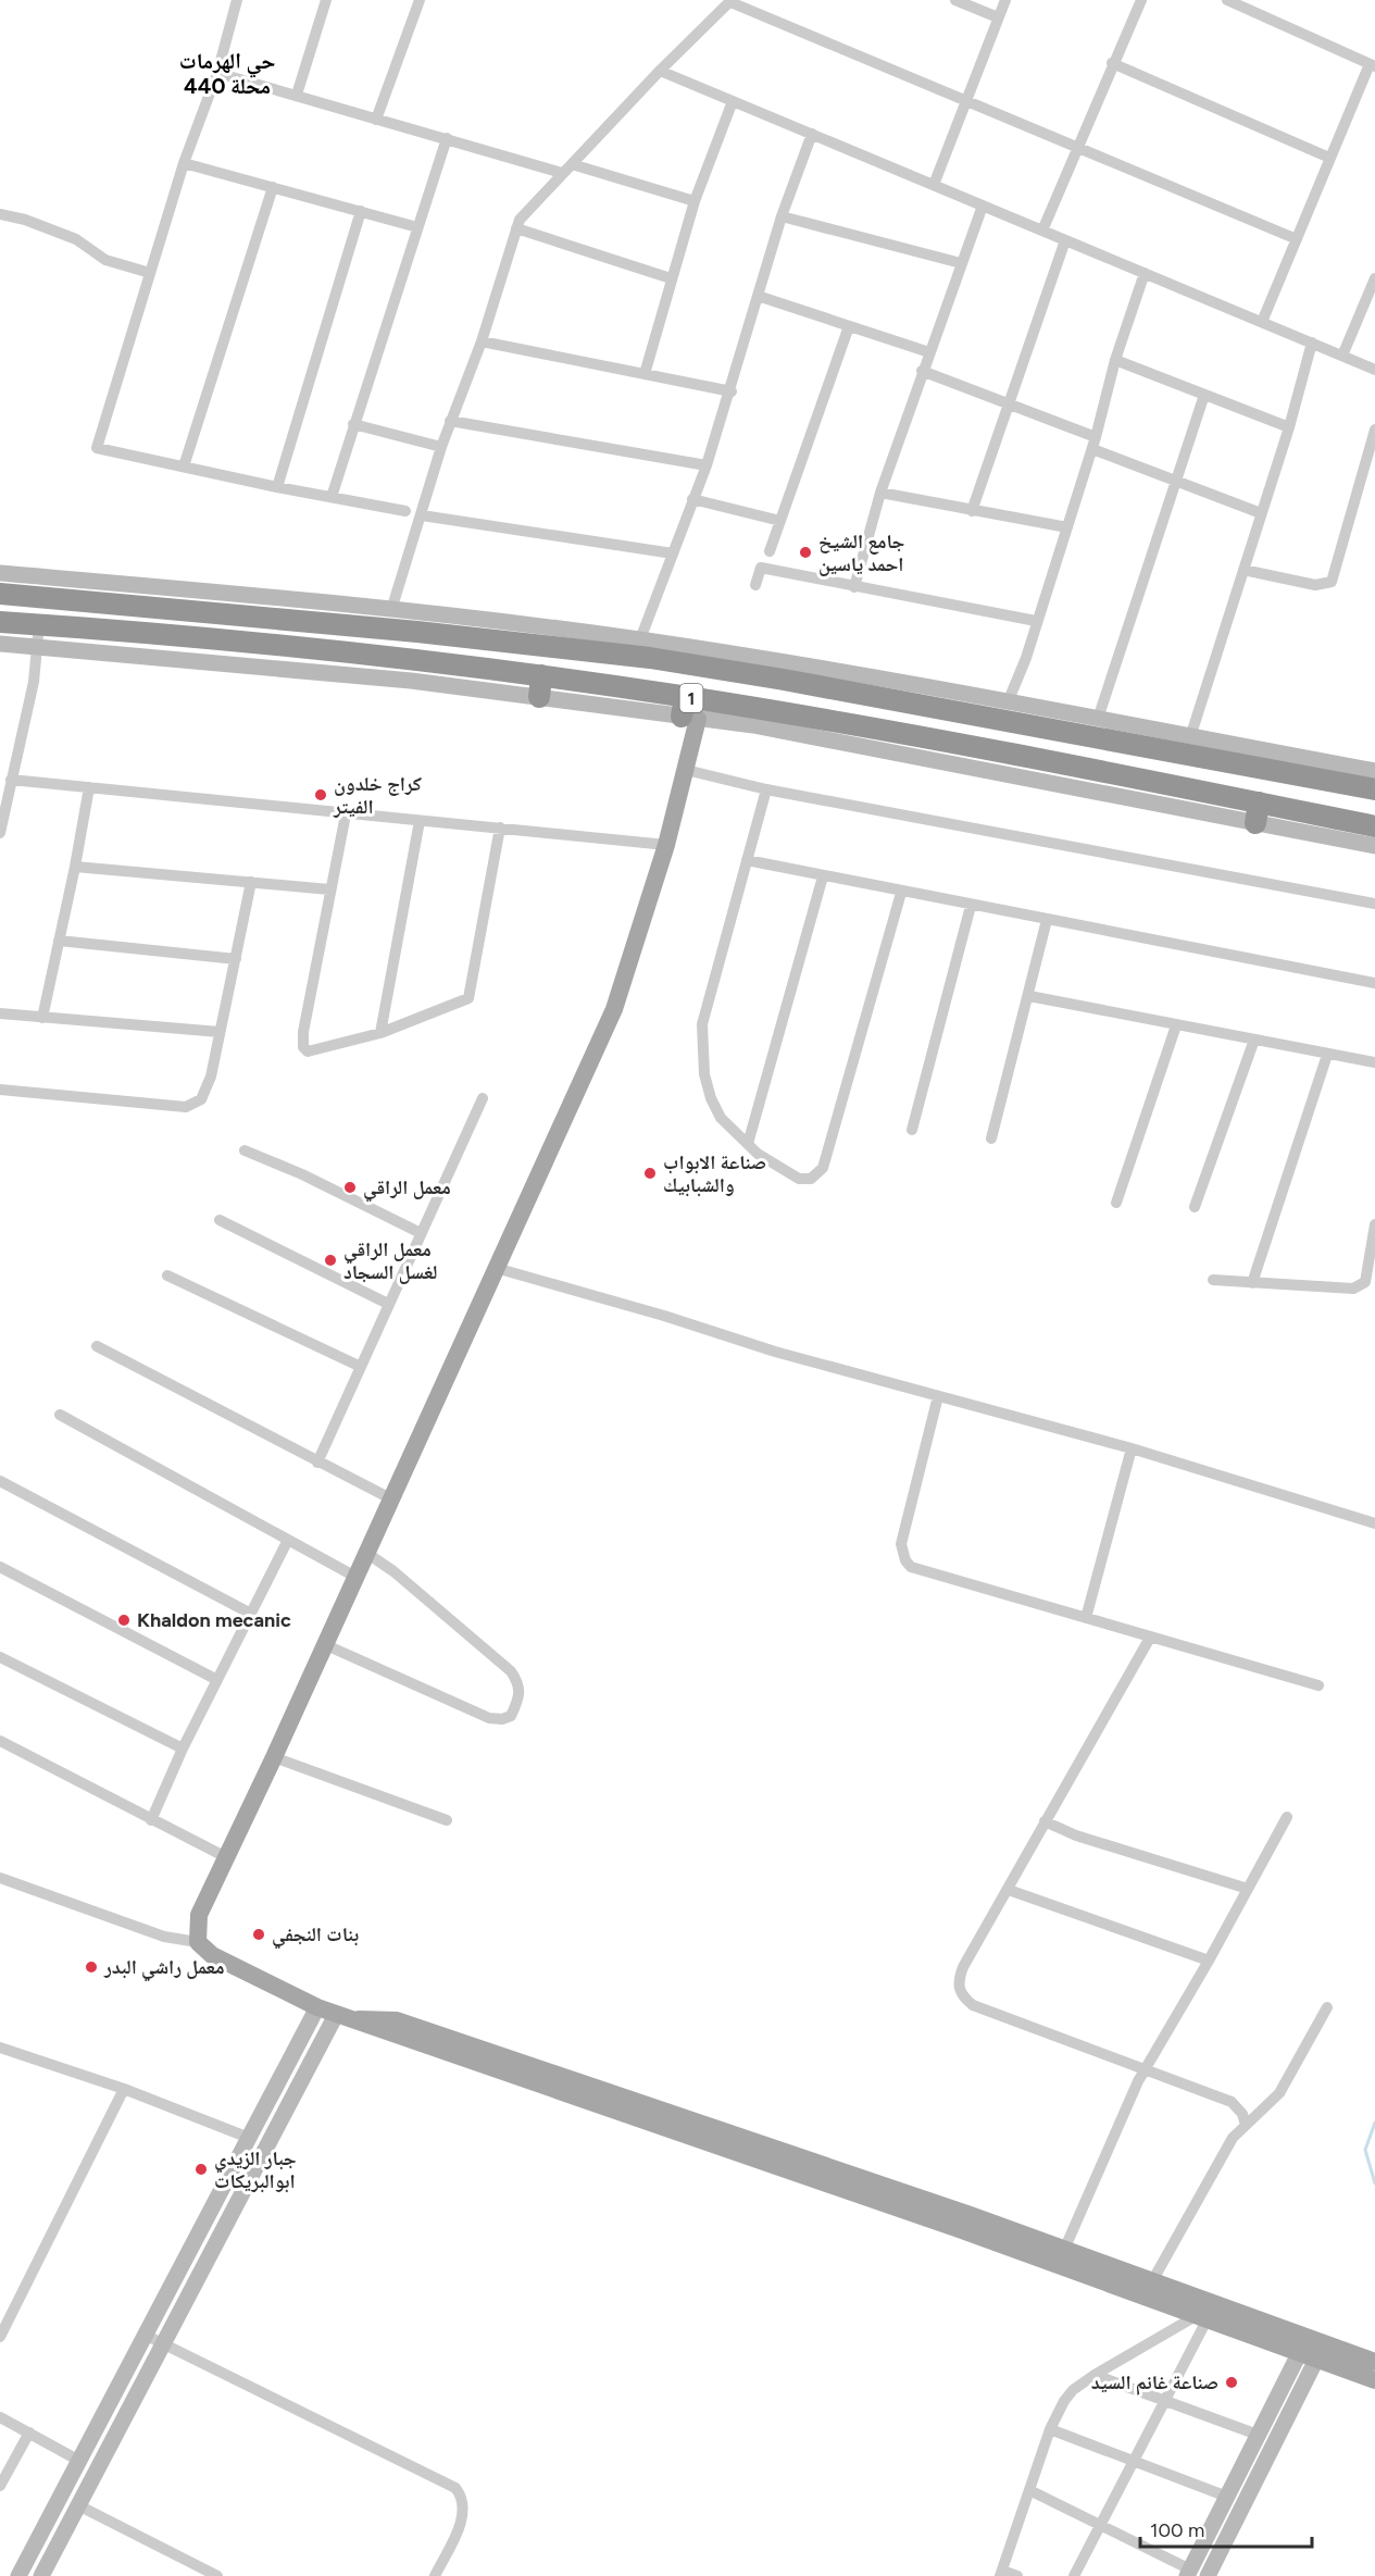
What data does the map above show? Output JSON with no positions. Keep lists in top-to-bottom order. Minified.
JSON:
{"streets":{"highway":["1"]},"districts":["حي الهرمات محلة 440"],"places":["جامع الشيخ احمد ياسين","كراج خلدون الفيتر","صناعة الابواب والشبابيك","معمل الراقي","معمل الراقي لغسل السجاد","Khaldon mecanic","بنات النجفي","معمل راشي البدر","جبار الزيدي ابوالبريكات","صناعة غانم السيد"],"scale_bar":"100 m"}
